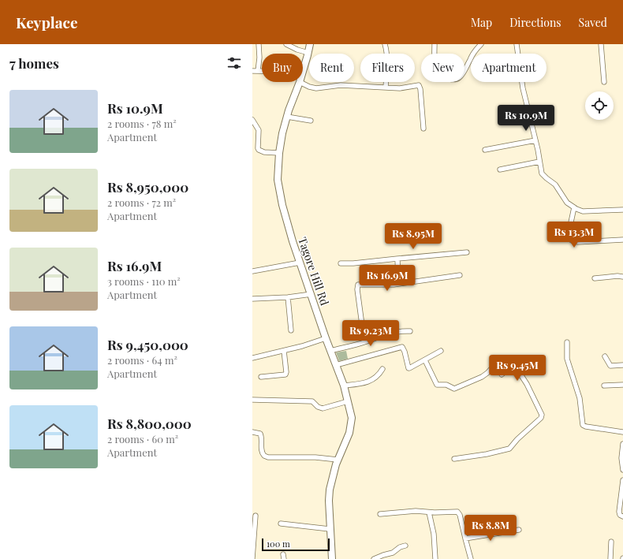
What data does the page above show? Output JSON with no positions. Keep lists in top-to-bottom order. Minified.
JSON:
{"streets":{"main road":["Tagore Hill Rd"]},"scale_bar":"100 m","page":{"header":"Keyplace","nav":["Map","Directions","Saved"],"heading":"7 homes","chip":["Buy","Rent","Filters","New","Apartment"],"list":[{"name":"Rs 10.9M","note":"2 rooms · 78 m² · Apartment"},{"name":"Rs 8,950,000","note":"2 rooms · 72 m² · Apartment"},{"name":"Rs 16.9M","note":"3 rooms · 110 m² · Apartment"},{"name":"Rs 9,450,000","note":"2 rooms · 64 m² · Apartment"},{"name":"Rs 8,800,000","note":"2 rooms · 60 m² · Apartment"}],"price":["Rs 10.9M","Rs 13.3M","Rs 8.95M","Rs 16.9M","Rs 9.23M","Rs 9.45M","Rs 8.8M"],"scale":"100 m"}}
